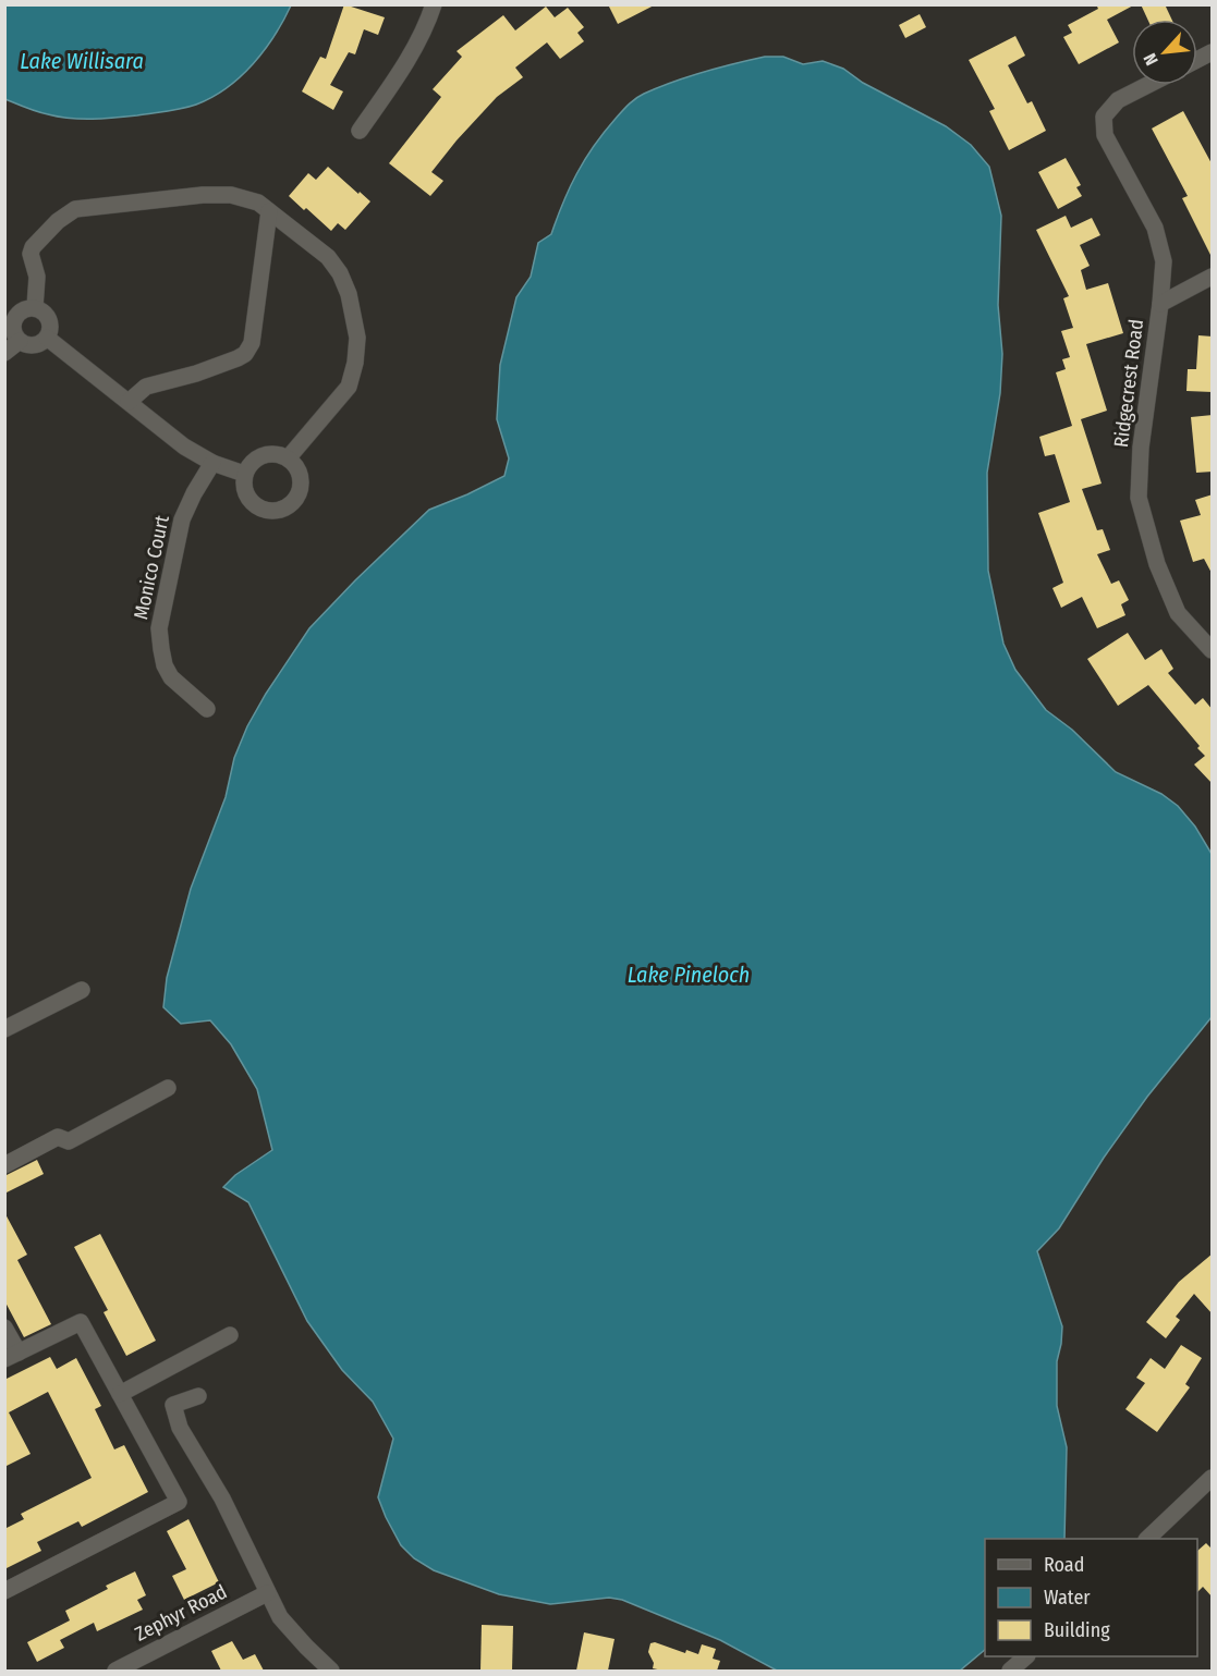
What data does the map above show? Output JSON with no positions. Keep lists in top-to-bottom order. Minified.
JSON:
{"streets":{"street":["Ridgecrest Road","Monico Court","Zephyr Road"]},"water":["Lake Willisara","Lake Pineloch"],"legend":["Road","Water","Building"],"north":"bottom left"}
